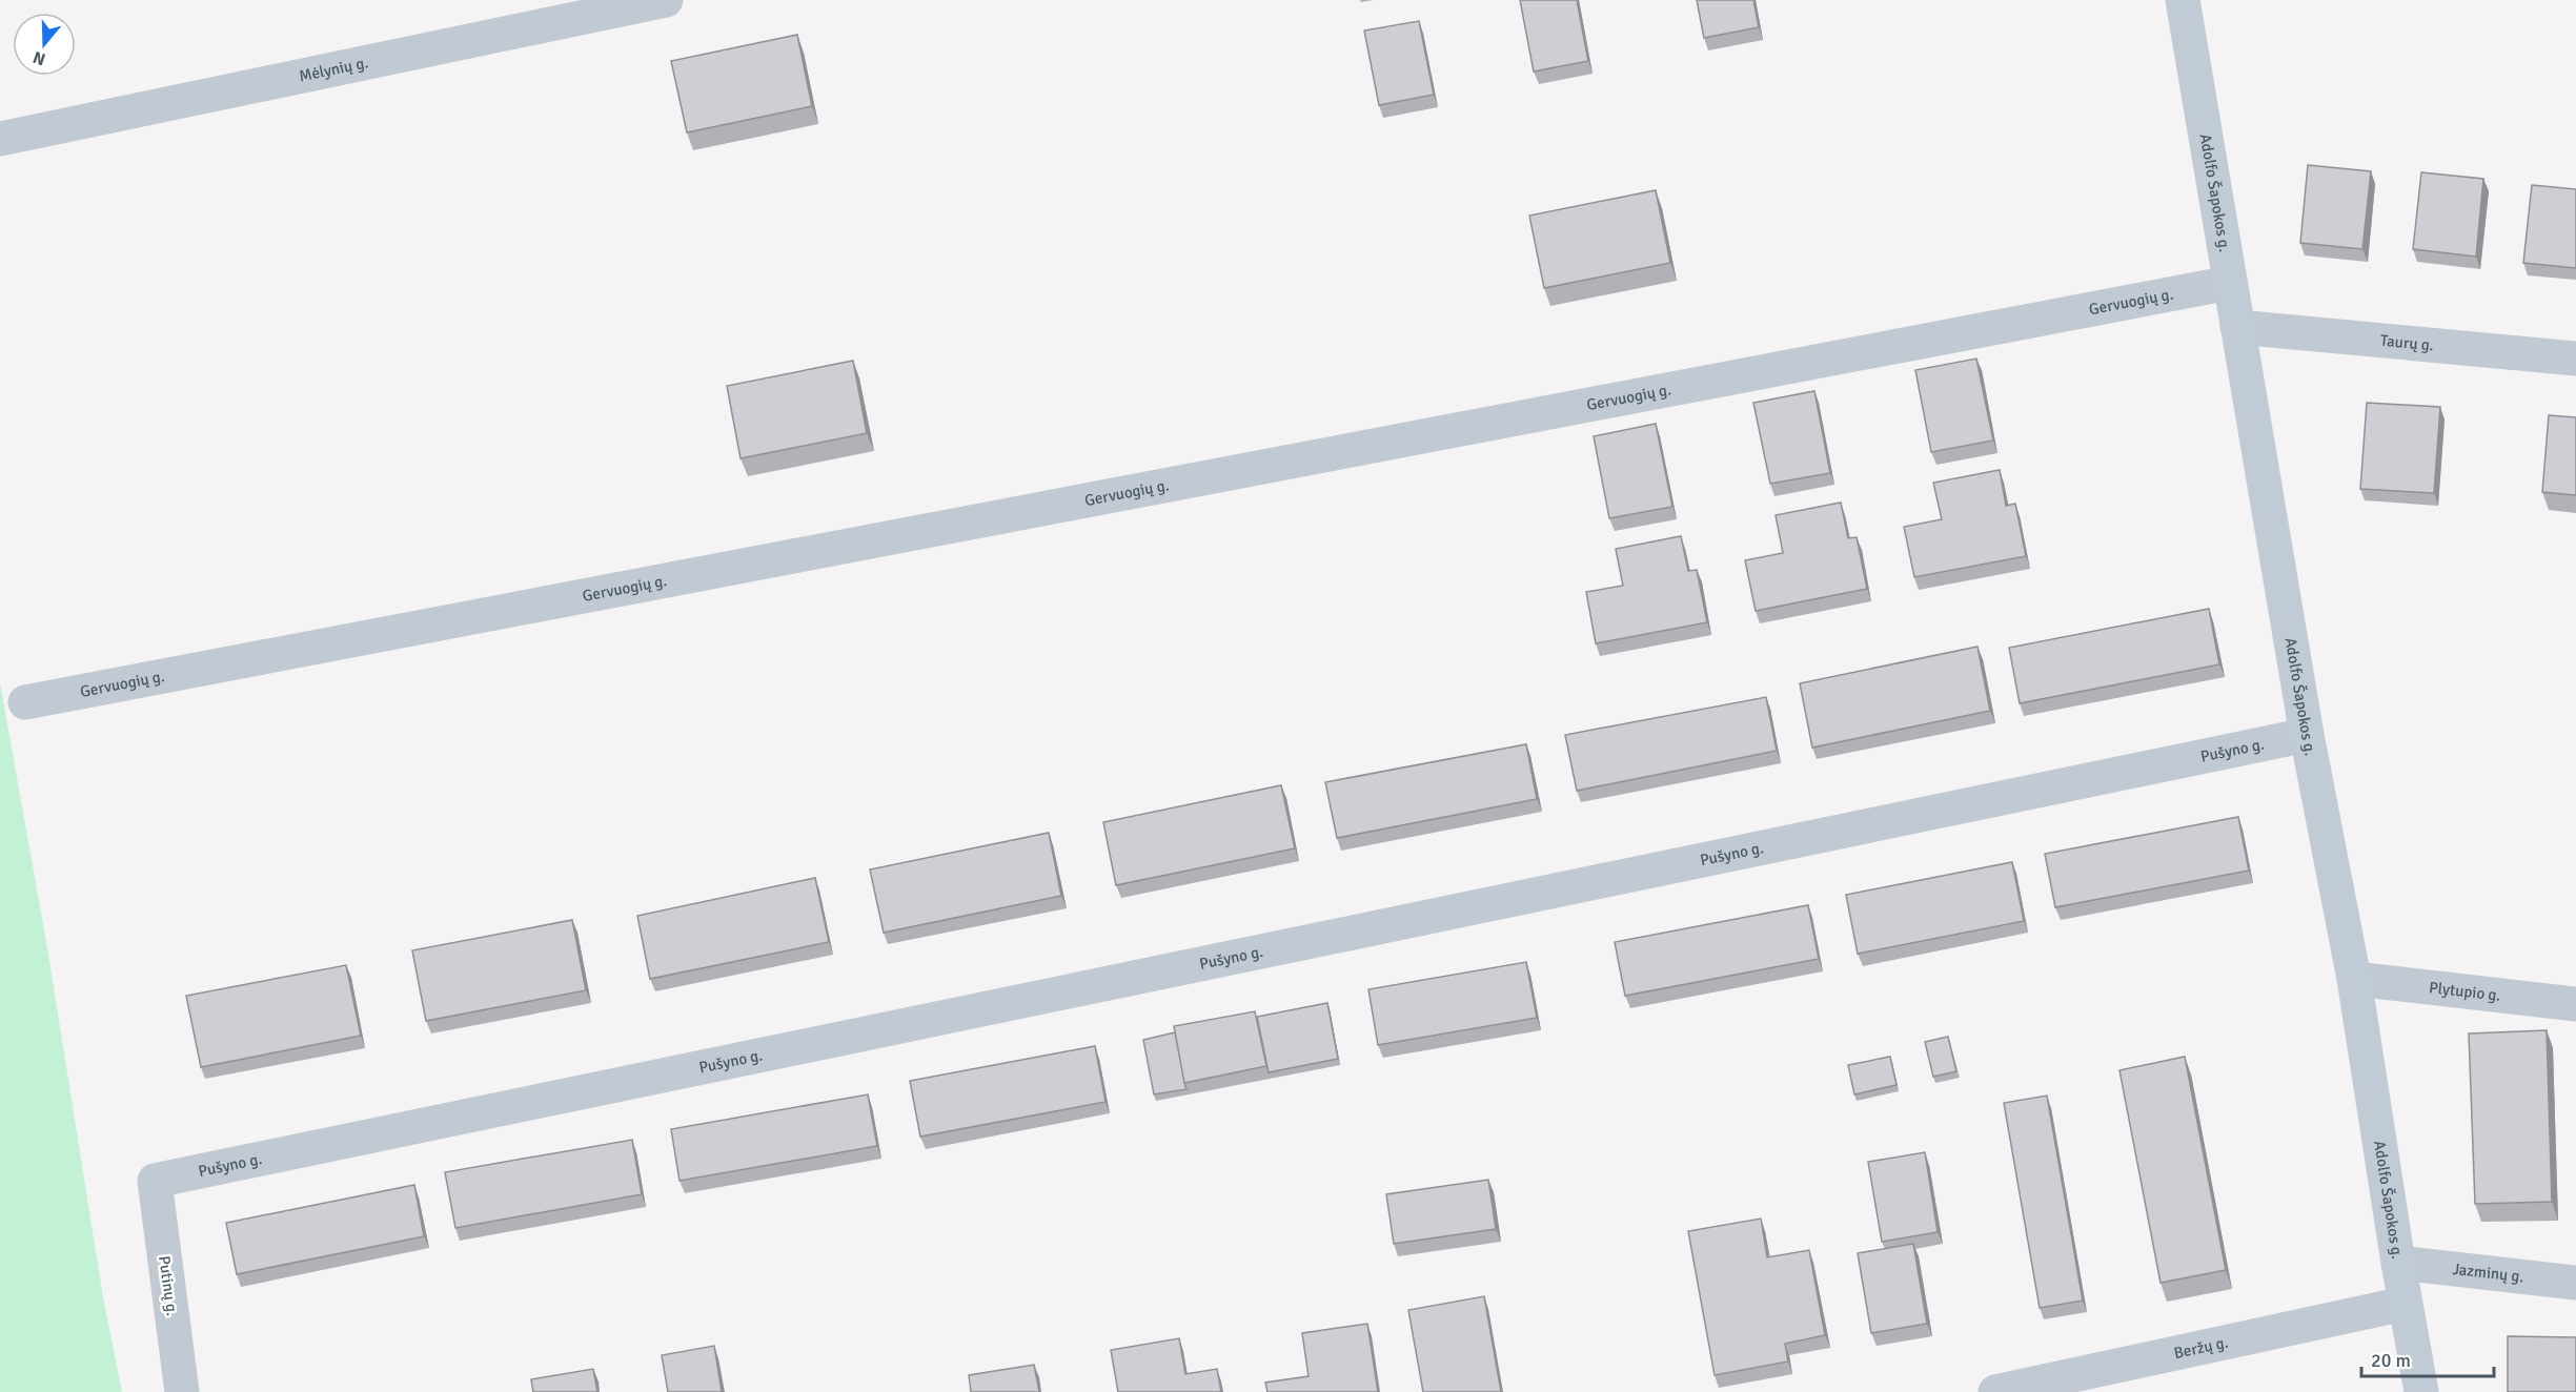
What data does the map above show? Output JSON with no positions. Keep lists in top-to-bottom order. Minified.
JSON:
{"streets":{"street":["Mėlynių g.","Adolfo Šapokos g.","Gervuogių g.","Taurų g.","Pušyno g.","Plytupio g.","Jazminų g.","Putinų g.","Beržų g."]},"crossings":[["Adolfo Šapokos g.","Gervuogių g."],["Adolfo Šapokos g.","Taurų g."],["Adolfo Šapokos g.","Pušyno g."],["Adolfo Šapokos g.","Plytupio g."],["Adolfo Šapokos g.","Jazminų g."],["Adolfo Šapokos g.","Beržų g."],["Pušyno g.","Putinų g."]],"scale_bar":"20 m","north":"bottom"}
